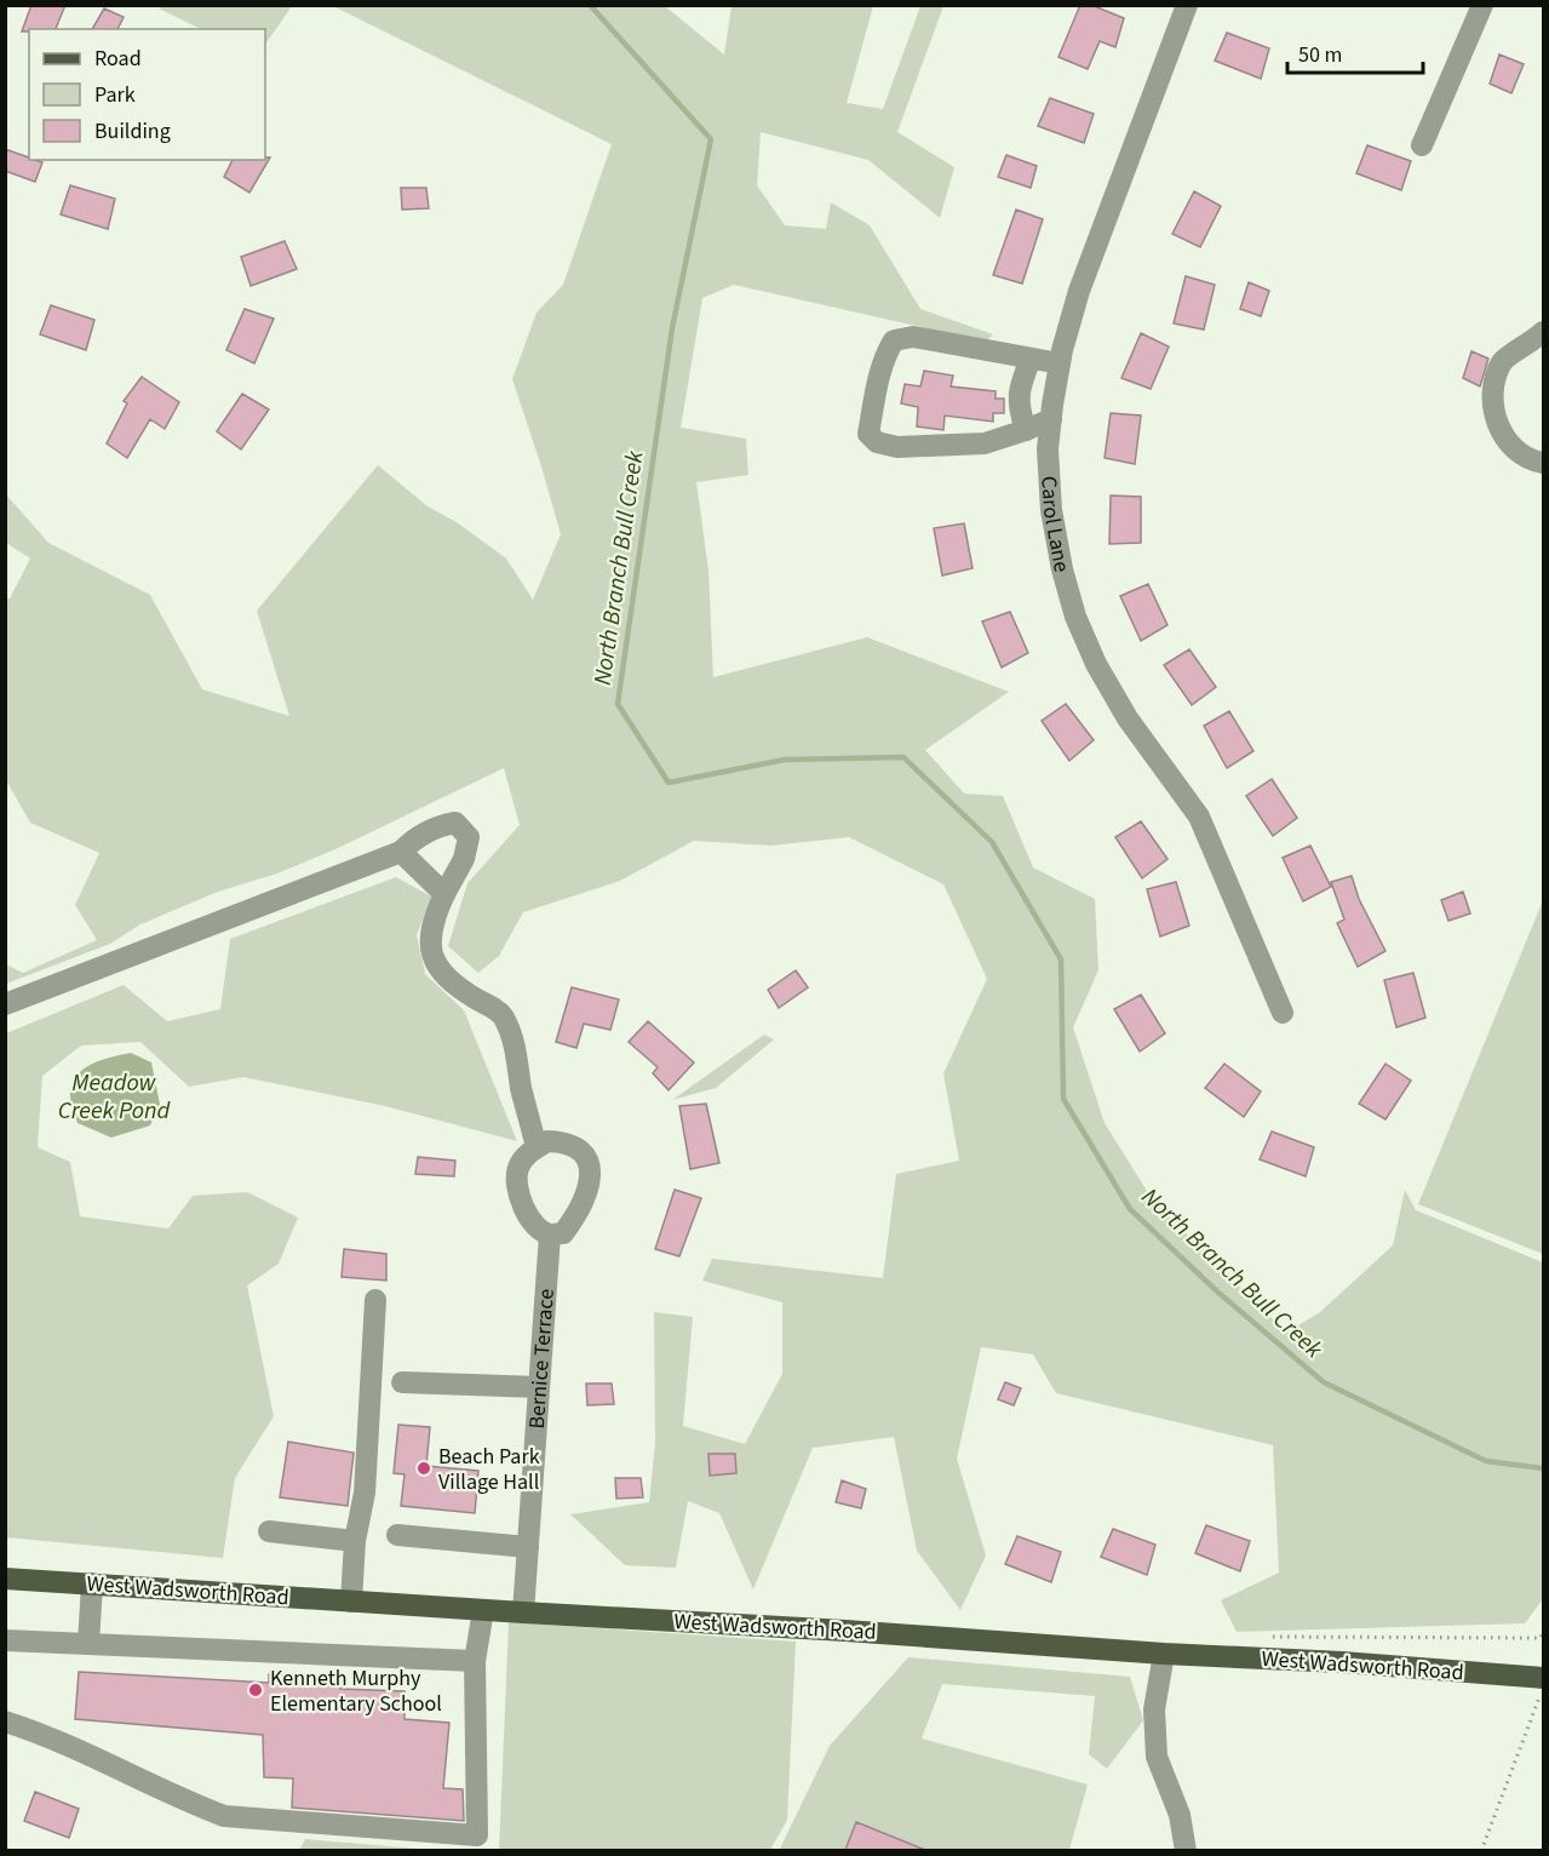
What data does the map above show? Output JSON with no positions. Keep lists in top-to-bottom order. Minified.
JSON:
{"streets":{"main road":["West Wadsworth Road"],"street":["Carol Lane","Bernice Terrace"]},"crossings":[["Bernice Terrace","West Wadsworth Road"]],"water":["North Branch Bull Creek","Meadow Creek Pond"],"places":["Beach Park Village Hall","Kenneth Murphy Elementary School"],"legend":["Road","Park","Building"],"scale_bar":"50 m"}
